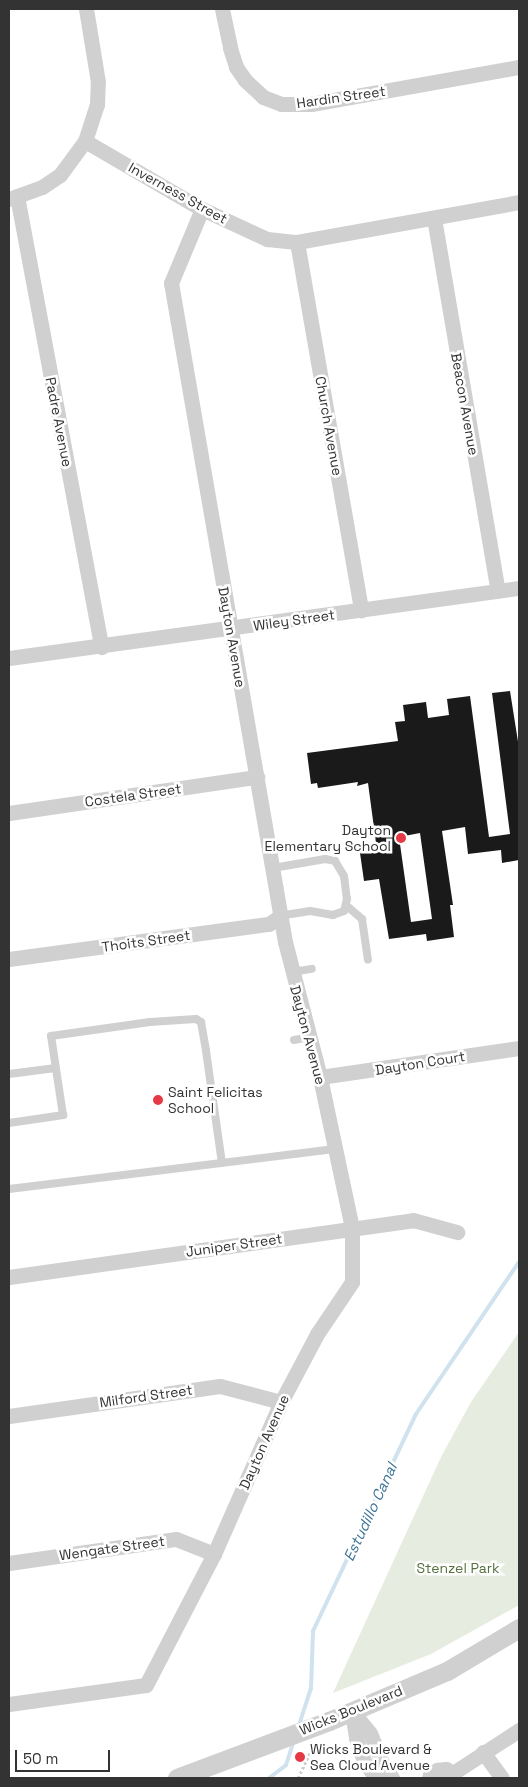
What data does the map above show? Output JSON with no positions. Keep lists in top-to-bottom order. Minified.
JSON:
{"streets":{"street":["Hardin Street","Inverness Street","Beacon Avenue","Padre Avenue","Church Avenue","Wiley Street","Dayton Avenue","Costela Street","Thoits Street","Dayton Court","Juniper Street","Milford Street","Wengate Street","Wicks Boulevard"]},"crossings":[["Inverness Street","Beacon Avenue"],["Inverness Street","Church Avenue"],["Inverness Street","Dayton Avenue"],["Beacon Avenue","Wiley Street"],["Padre Avenue","Wiley Street"],["Church Avenue","Wiley Street"],["Wiley Street","Dayton Avenue"],["Dayton Avenue","Costela Street"],["Dayton Avenue","Thoits Street"],["Dayton Avenue","Dayton Court"],["Dayton Avenue","Juniper Street"],["Dayton Avenue","Milford Street"],["Dayton Avenue","Wengate Street"]],"water":["Estudillo Canal"],"parks":["Stenzel Park"],"places":["Dayton Elementary School","Saint Felicitas School","Wicks Boulevard & Sea Cloud Avenue"],"scale_bar":"50 m"}
